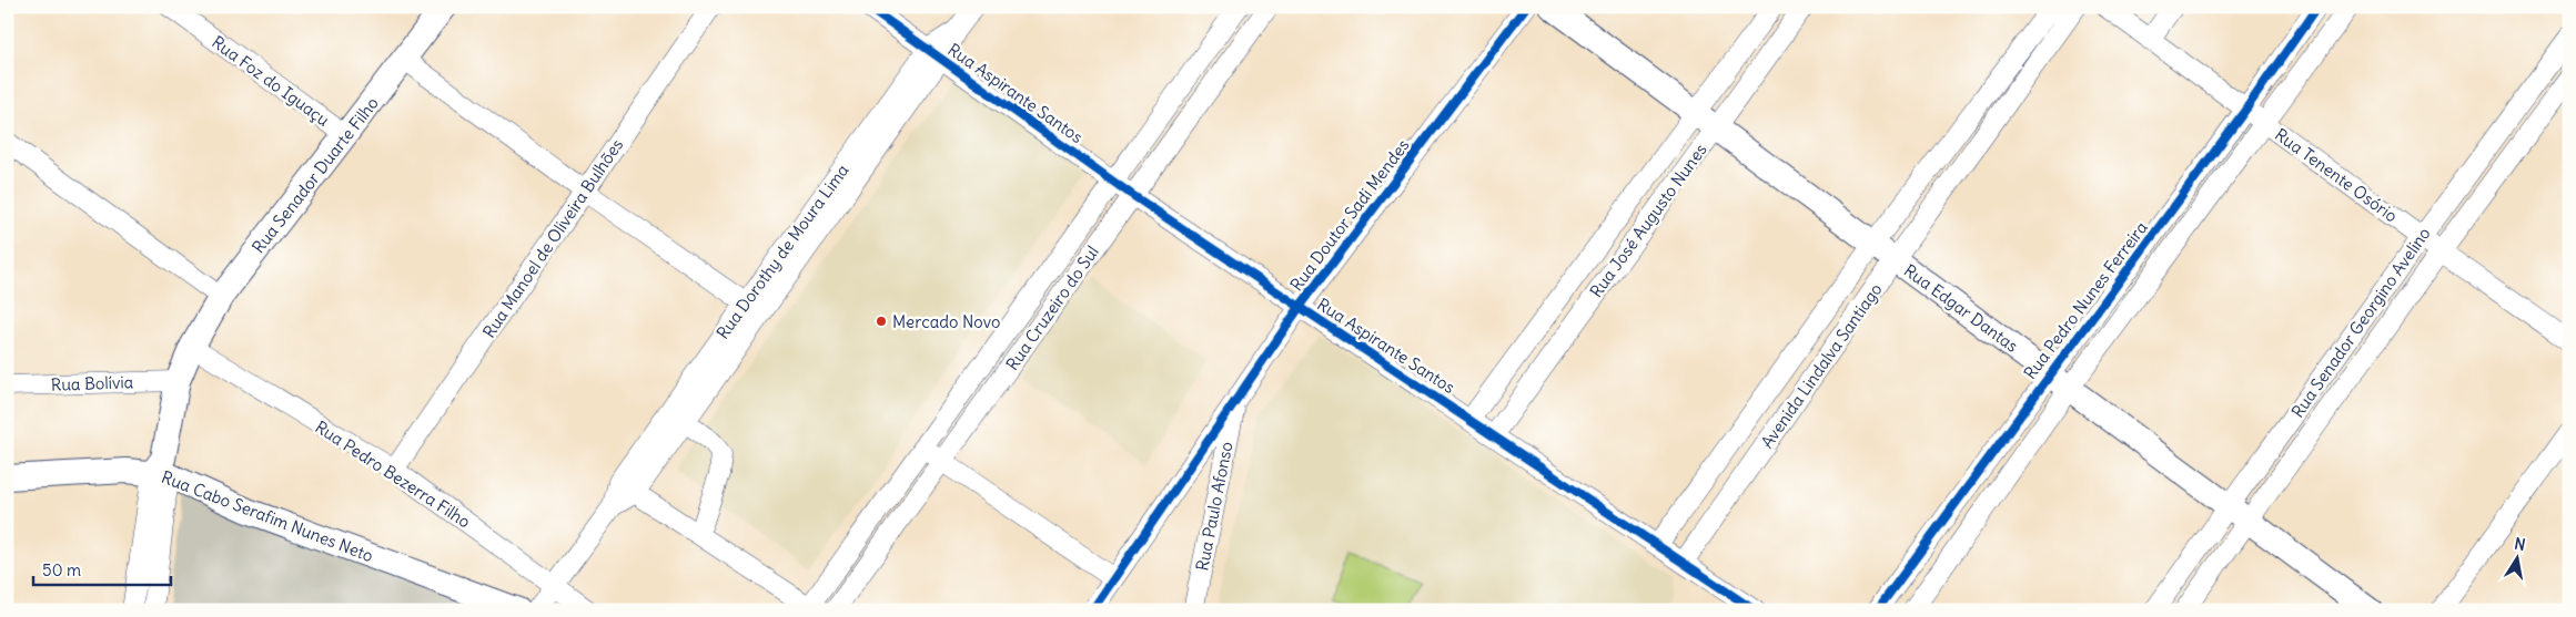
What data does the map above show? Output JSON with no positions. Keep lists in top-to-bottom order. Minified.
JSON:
{"streets":{"main road":["Rua Senador Duarte Filho","Rua Edgar Dantas","Rua Cabo Serafim Nunes Neto"],"street":["Rua Foz do Iguaçu","Rua Aspirante Santos","Rua Tenente Osório","Rua Doutor Sadi Mendes","Rua José Augusto Nunes","Rua Manoel de Oliveira Bulhões","Rua Dorothy de Moura Lima","Rua Pedro Nunes Ferreira","Rua Cruzeiro do Sul","Rua Senador Georgino Avelino","Avenida Lindalva Santiago","Rua Bolívia","Rua Pedro Bezerra Filho","Rua Paulo Afonso"]},"crossings":[["Rua Foz do Iguaçu","Rua Senador Duarte Filho"],["Rua Aspirante Santos","Rua Doutor Sadi Mendes"],["Rua Aspirante Santos","Rua José Augusto Nunes"],["Rua Aspirante Santos","Rua Dorothy de Moura Lima"],["Rua Aspirante Santos","Rua Cruzeiro do Sul"],["Rua Aspirante Santos","Avenida Lindalva Santiago"],["Rua Senador Duarte Filho","Rua Bolívia"],["Rua Senador Duarte Filho","Rua Pedro Bezerra Filho"],["Rua Senador Duarte Filho","Rua Cabo Serafim Nunes Neto"],["Rua Tenente Osório","Rua Pedro Nunes Ferreira"],["Rua Tenente Osório","Rua Senador Georgino Avelino"],["Rua Doutor Sadi Mendes","Rua Paulo Afonso"],["Rua José Augusto Nunes","Rua Edgar Dantas"],["Rua Manoel de Oliveira Bulhões","Rua Pedro Bezerra Filho"],["Rua Dorothy de Moura Lima","Rua Pedro Bezerra Filho"],["Rua Pedro Nunes Ferreira","Rua Edgar Dantas"],["Rua Edgar Dantas","Rua Senador Georgino Avelino"],["Rua Edgar Dantas","Avenida Lindalva Santiago"]],"places":["Mercado Novo"],"scale_bar":"50 m","north":"top"}
